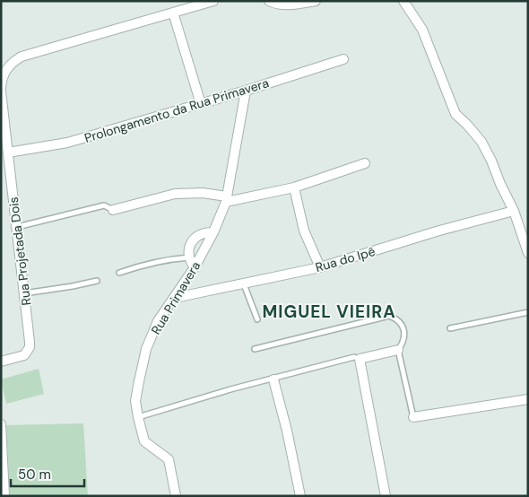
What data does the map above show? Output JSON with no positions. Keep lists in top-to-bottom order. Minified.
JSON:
{"streets":{"street":["Prolongamento da Rua Primavera","Rua Projetada Dois","Rua do Ipê","Rua Primavera"]},"crossings":[["Prolongamento da Rua Primavera","Rua Projetada Dois"],["Prolongamento da Rua Primavera","Rua Primavera"],["Rua do Ipê","Rua Primavera"]],"districts":["MIGUEL VIEIRA"],"scale_bar":"50 m"}
